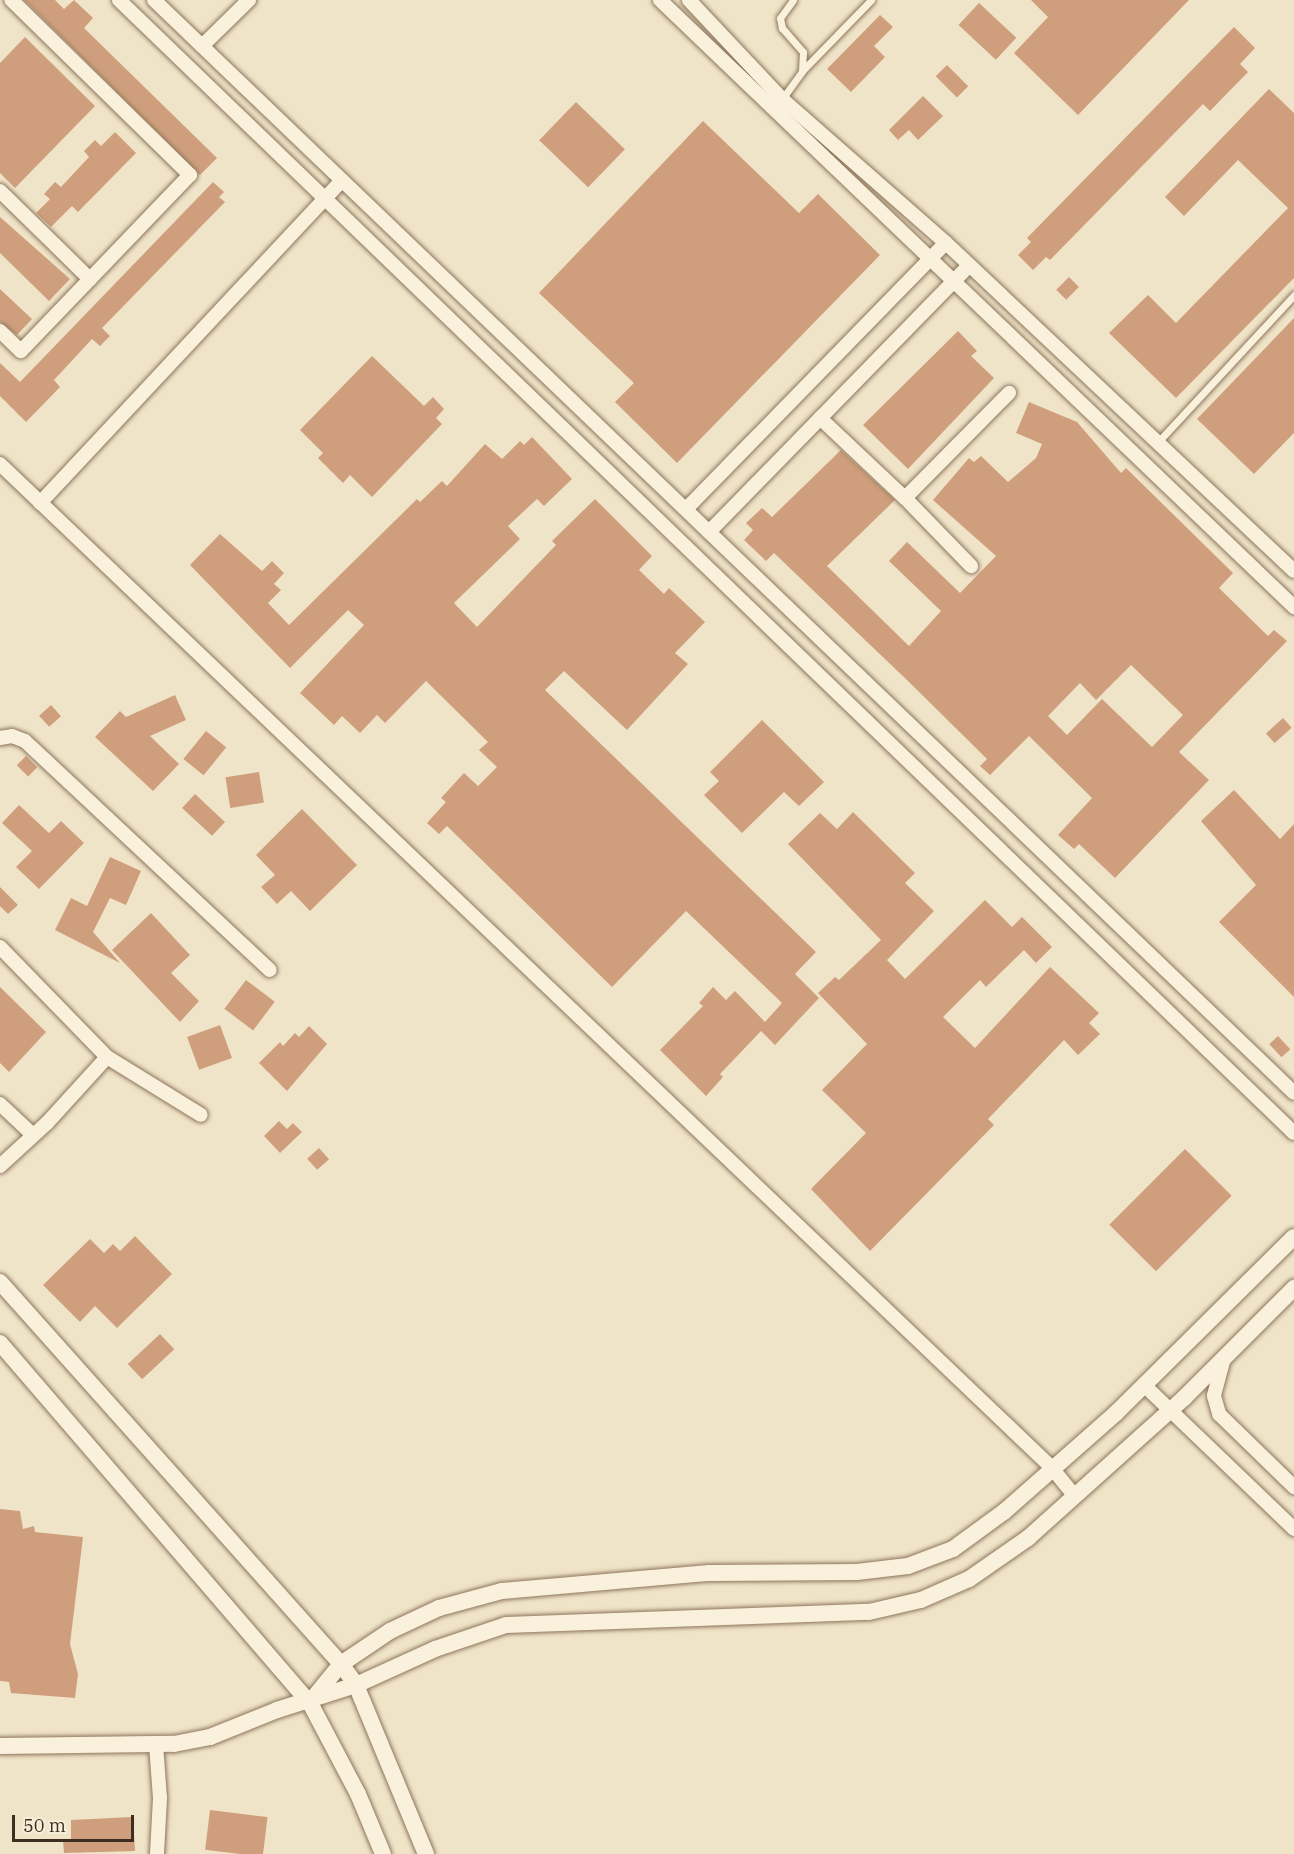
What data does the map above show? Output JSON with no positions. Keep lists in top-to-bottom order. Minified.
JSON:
{"scale_bar":"50 m"}
